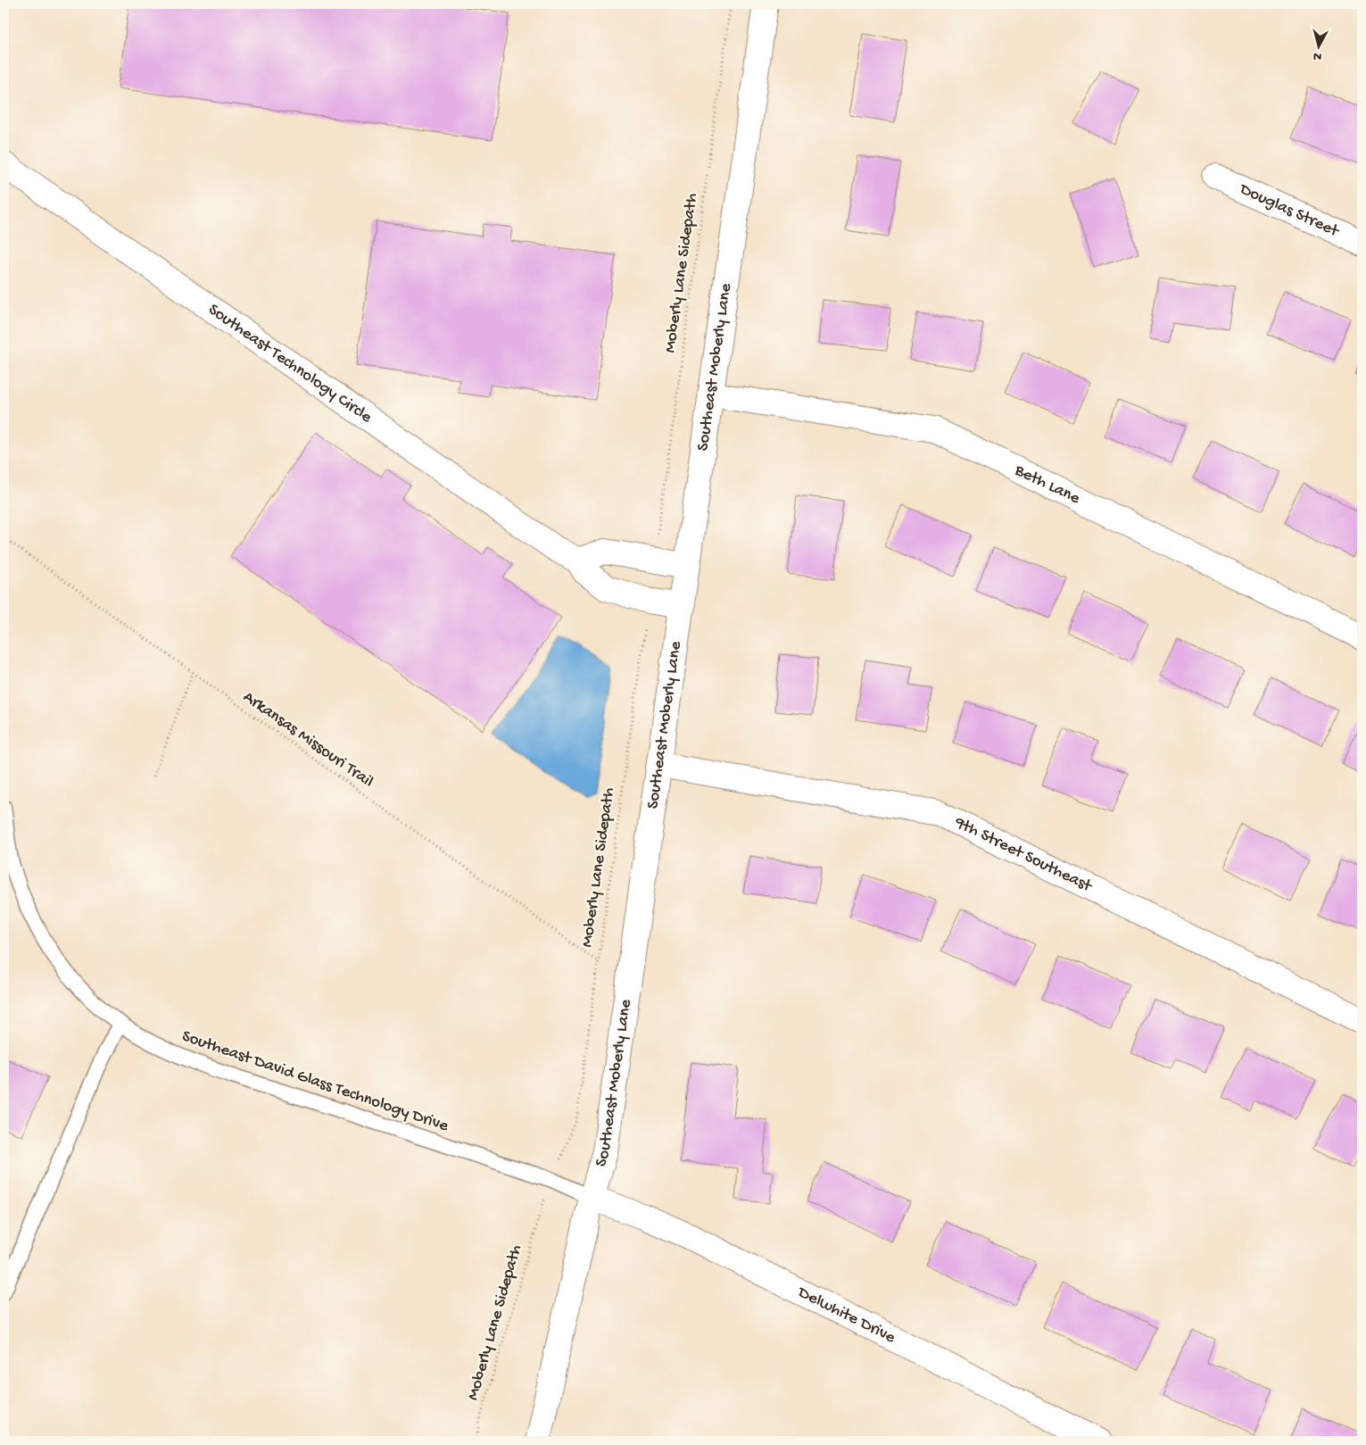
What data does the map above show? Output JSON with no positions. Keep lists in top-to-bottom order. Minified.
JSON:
{"streets":{"street":["Douglas Street","Southeast Technology Circle","Southeast Moberly Lane","Beth Lane","9th Street Southeast","Delwhite Drive"],"lane":["Southeast David Glass Technology Drive"],"path":["Moberly Lane Sidepath","Arkansas Missouri Trail"]},"crossings":[["Moberly Lane Sidepath","Arkansas Missouri Trail"],["Southeast Technology Circle","Southeast Moberly Lane"],["Southeast Moberly Lane","Beth Lane"],["Southeast Moberly Lane","9th Street Southeast"],["Southeast Moberly Lane","Southeast David Glass Technology Drive"],["Southeast Moberly Lane","Delwhite Drive"],["Southeast David Glass Technology Drive","Delwhite Drive"]],"north":"bottom"}
